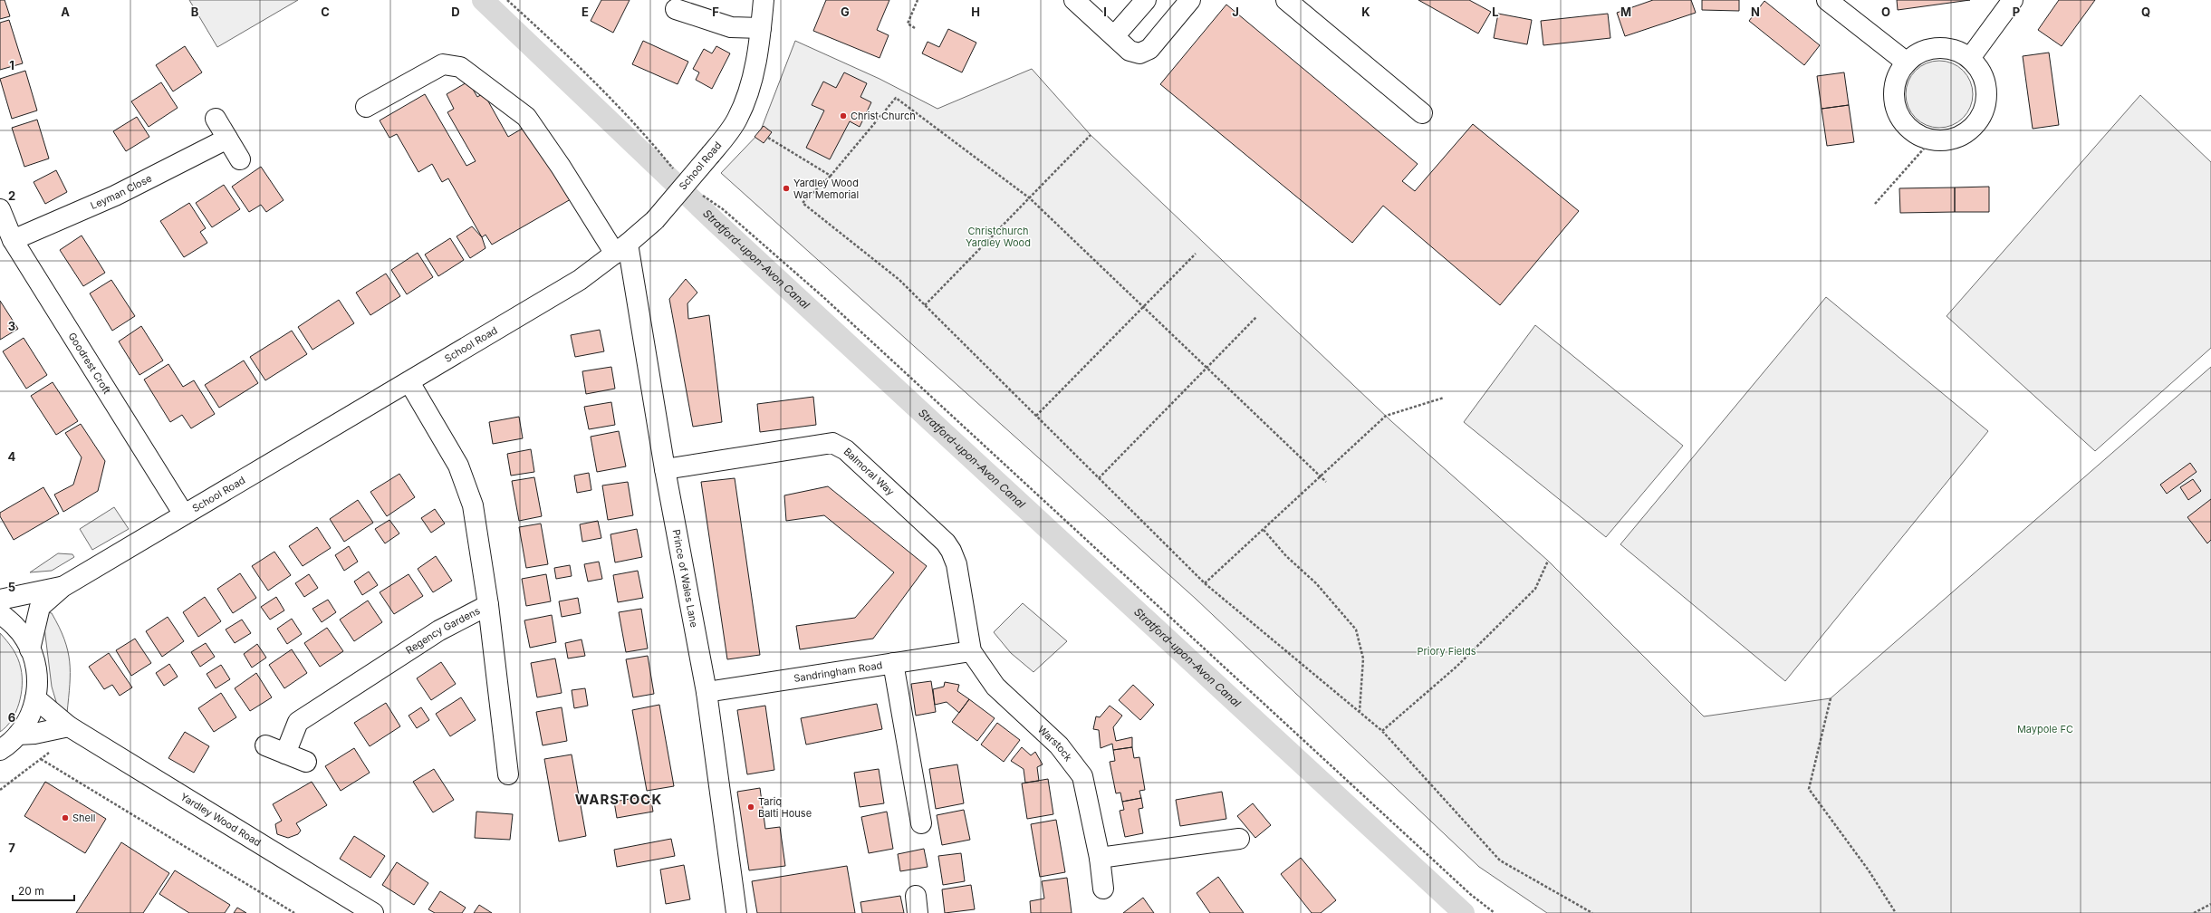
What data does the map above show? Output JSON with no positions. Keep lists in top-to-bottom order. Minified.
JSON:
{"streets":{"street":["School Road","Leyman Close","Goodrest Croft","Balmoral Way","Prince of Wales Lane","Regency Gardens","Sandringham Road","Warstock","Yardley Wood Road"]},"crossings":[["School Road","Goodrest Croft"],["School Road","Prince of Wales Lane"],["School Road","Regency Gardens"],["Leyman Close","Goodrest Croft"],["Balmoral Way","Prince of Wales Lane"],["Balmoral Way","Sandringham Road"],["Balmoral Way","Warstock"],["Prince of Wales Lane","Sandringham Road"],["Sandringham Road","Warstock"]],"districts":["WARSTOCK"],"water":["Stratford-upon-Avon Canal"],"parks":["Christchurch Yardley Wood","Priory Fields","Maypole FC"],"places":["Christ Church","Yardley Wood War Memorial","Tariq Balti House","Shell"],"scale_bar":"20 m","grid":{"columns":["A","B","C","D","E","F","G","H","I","J","K","L","M","N","O","P","Q"],"rows":["1","2","3","4","5","6","7"]}}
